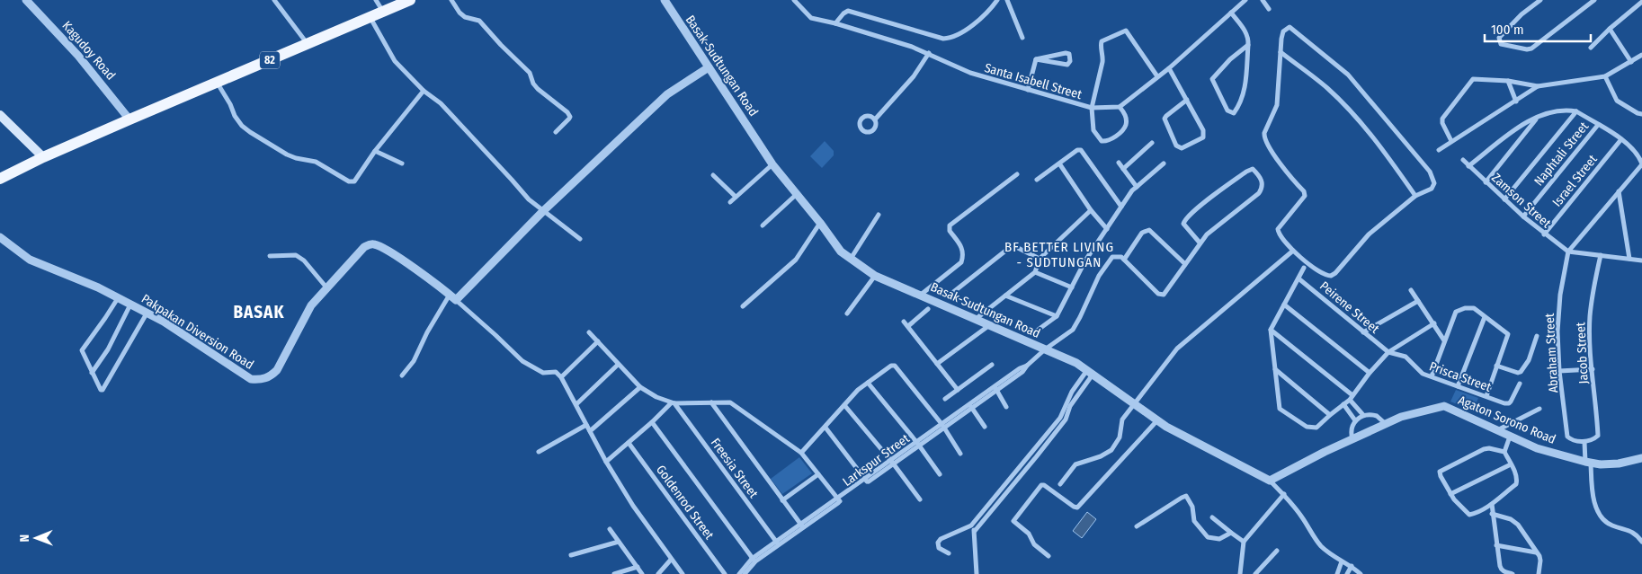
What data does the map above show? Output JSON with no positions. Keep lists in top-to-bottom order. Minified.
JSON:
{"streets":{"main road":["82"],"street":["Kagudoy Road","Basak-Sudtungan Road","Santa Isabell Street","Naphtali Street","Israel Street","Zamson Street","Peirene Street","Pakpakan Diversion Road","Abraham Street","Jacob Street","Prisca Street","Agaton Sorono Road","Larkspur Street","Freesia Street","Goldenrod Street"]},"crossings":[["Kagudoy Road","82"],["Basak-Sudtungan Road","Agaton Sorono Road"],["Basak-Sudtungan Road","Larkspur Street"],["Naphtali Street","Zamson Street"],["Israel Street","Zamson Street"],["Zamson Street","Abraham Street"],["Peirene Street","Prisca Street"],["Abraham Street","Jacob Street"],["Larkspur Street","Freesia Street"]],"districts":["BF BETTER LIVING - SUDTUNGAN","BASAK"],"scale_bar":"100 m","north":"left"}
